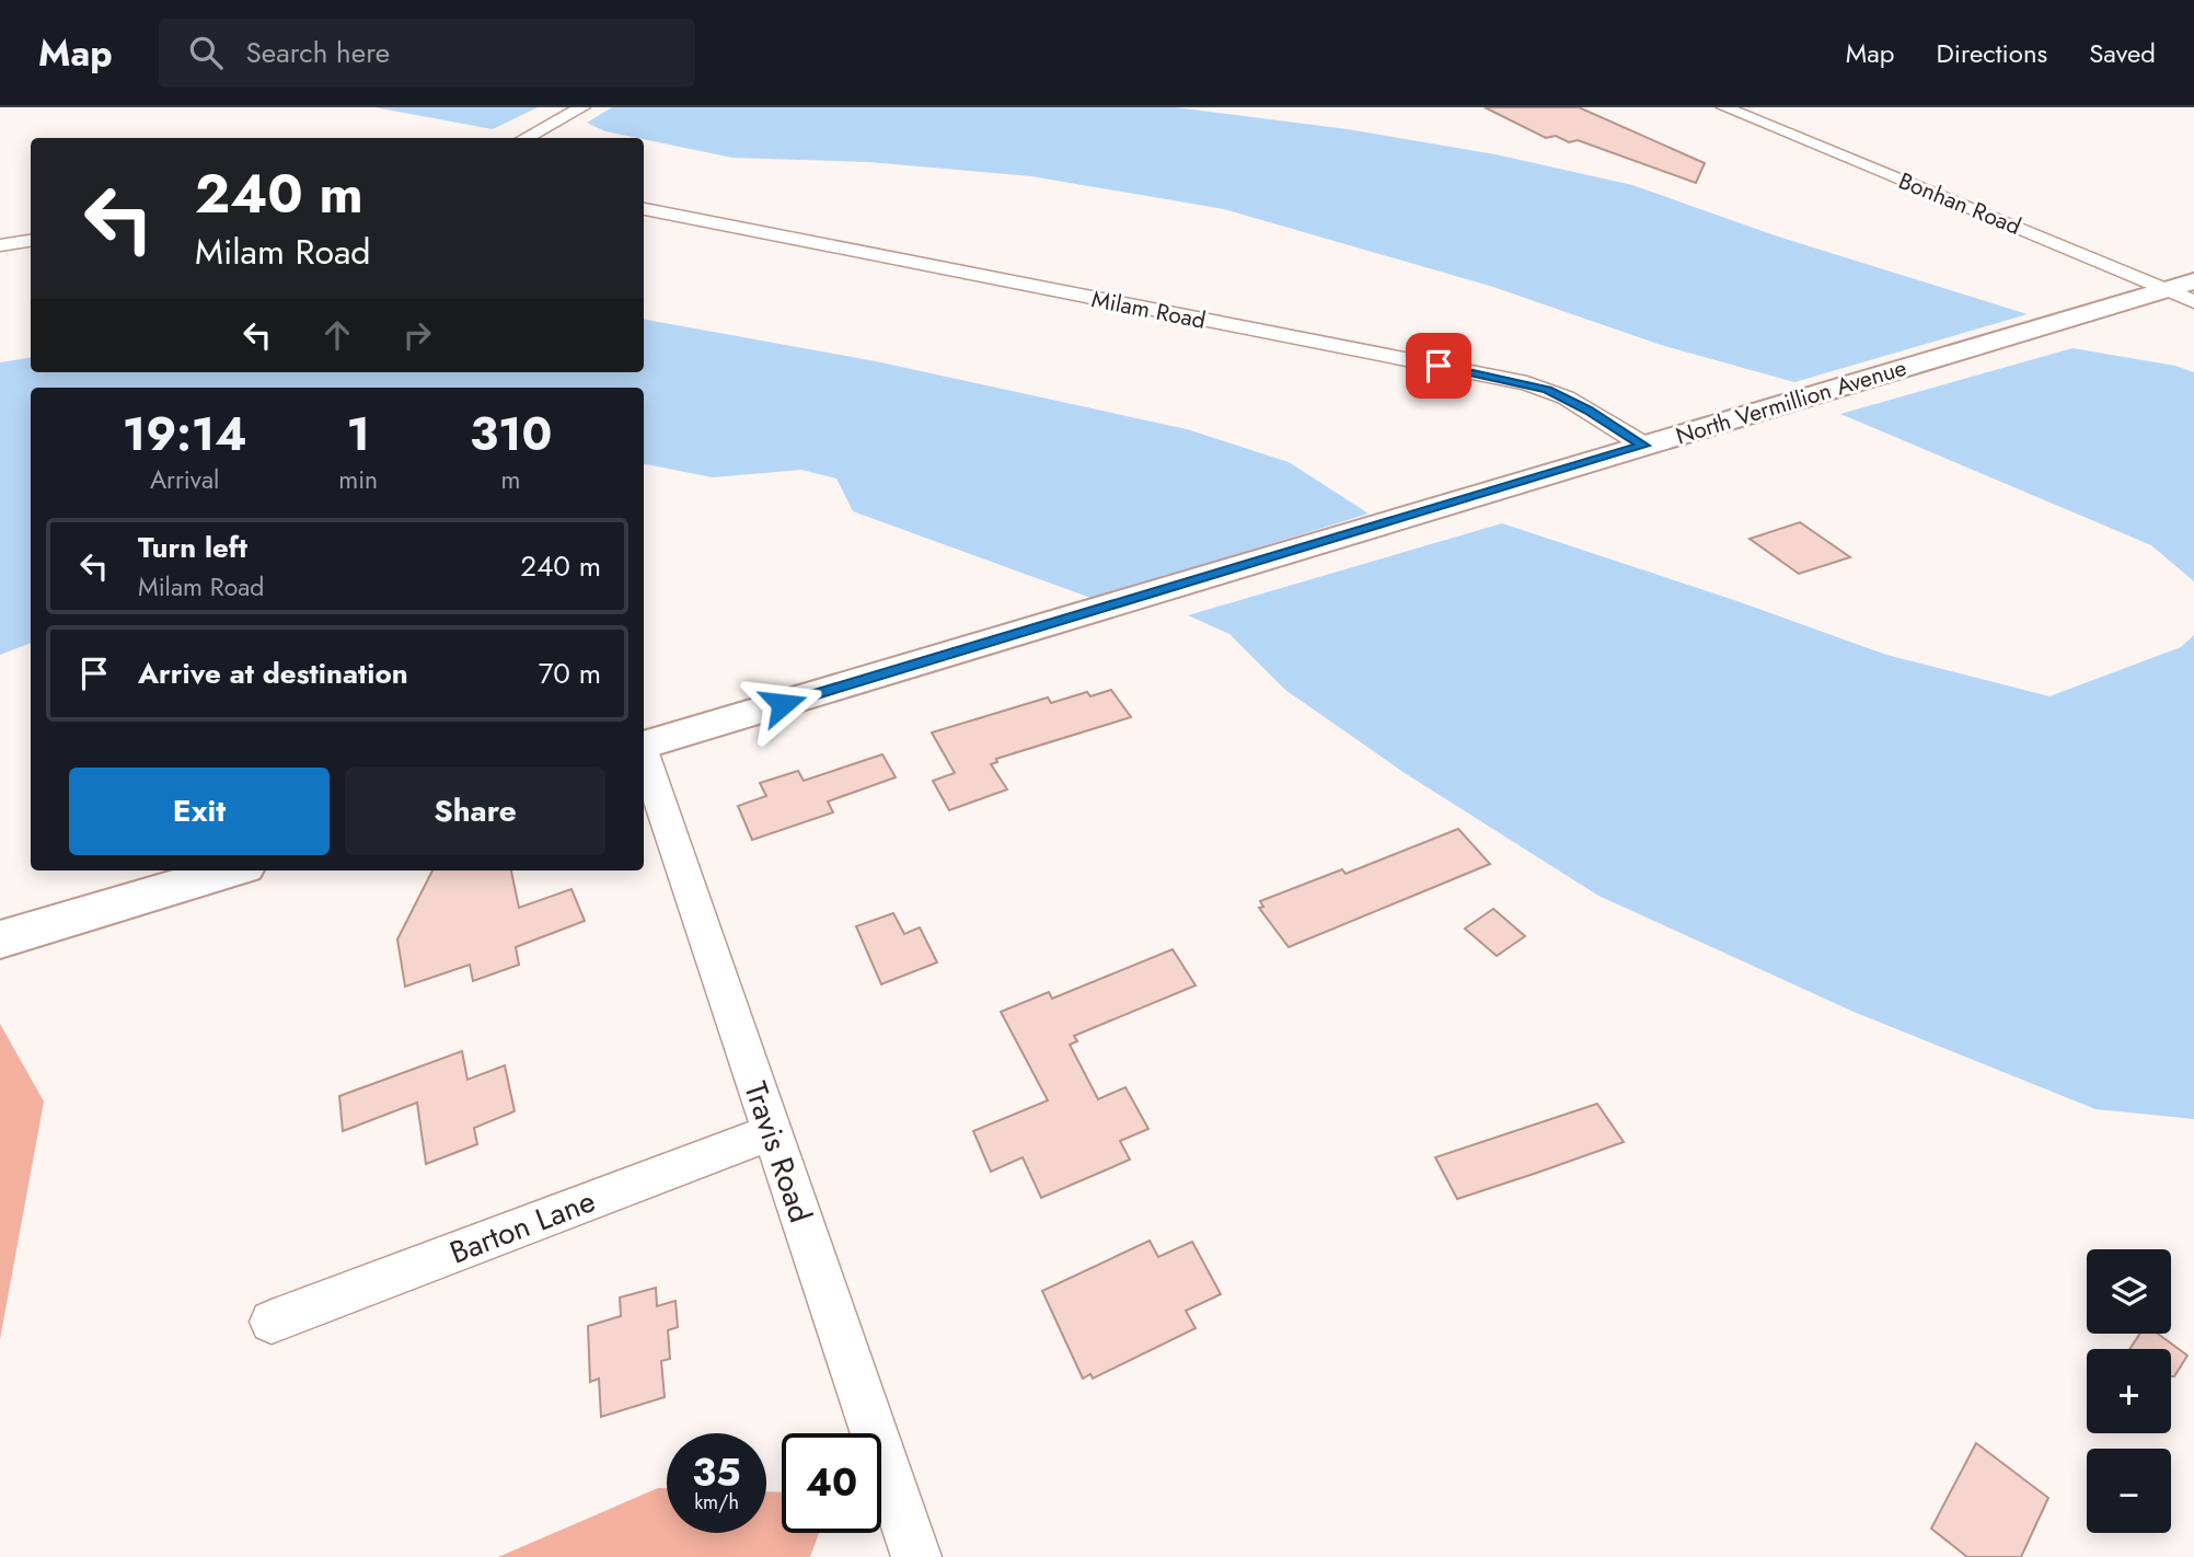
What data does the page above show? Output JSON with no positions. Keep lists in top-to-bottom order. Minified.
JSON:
{"streets":{"street":["Bonhan Road","Milam Road","North Vermillion Avenue","Travis Road","Barton Lane"]},"crossings":[["Bonhan Road","North Vermillion Avenue"],["Milam Road","North Vermillion Avenue"],["Travis Road","Barton Lane"]],"page":{"header":"Map","search":"Search here","nav":["Map","Directions","Saved"],"turn":["240 m","Milam Road"],"eta":["19:14","Arrival","1","min","310","m"],"list":[{"name":"Turn left","note":"Milam Road","value":"240 m"},{"name":"Arrive at destination","value":"70 m"}],"buttons":["Exit","Share"],"map_buttons":["+","−"],"speed":"35 km/h","limit":"40"}}
